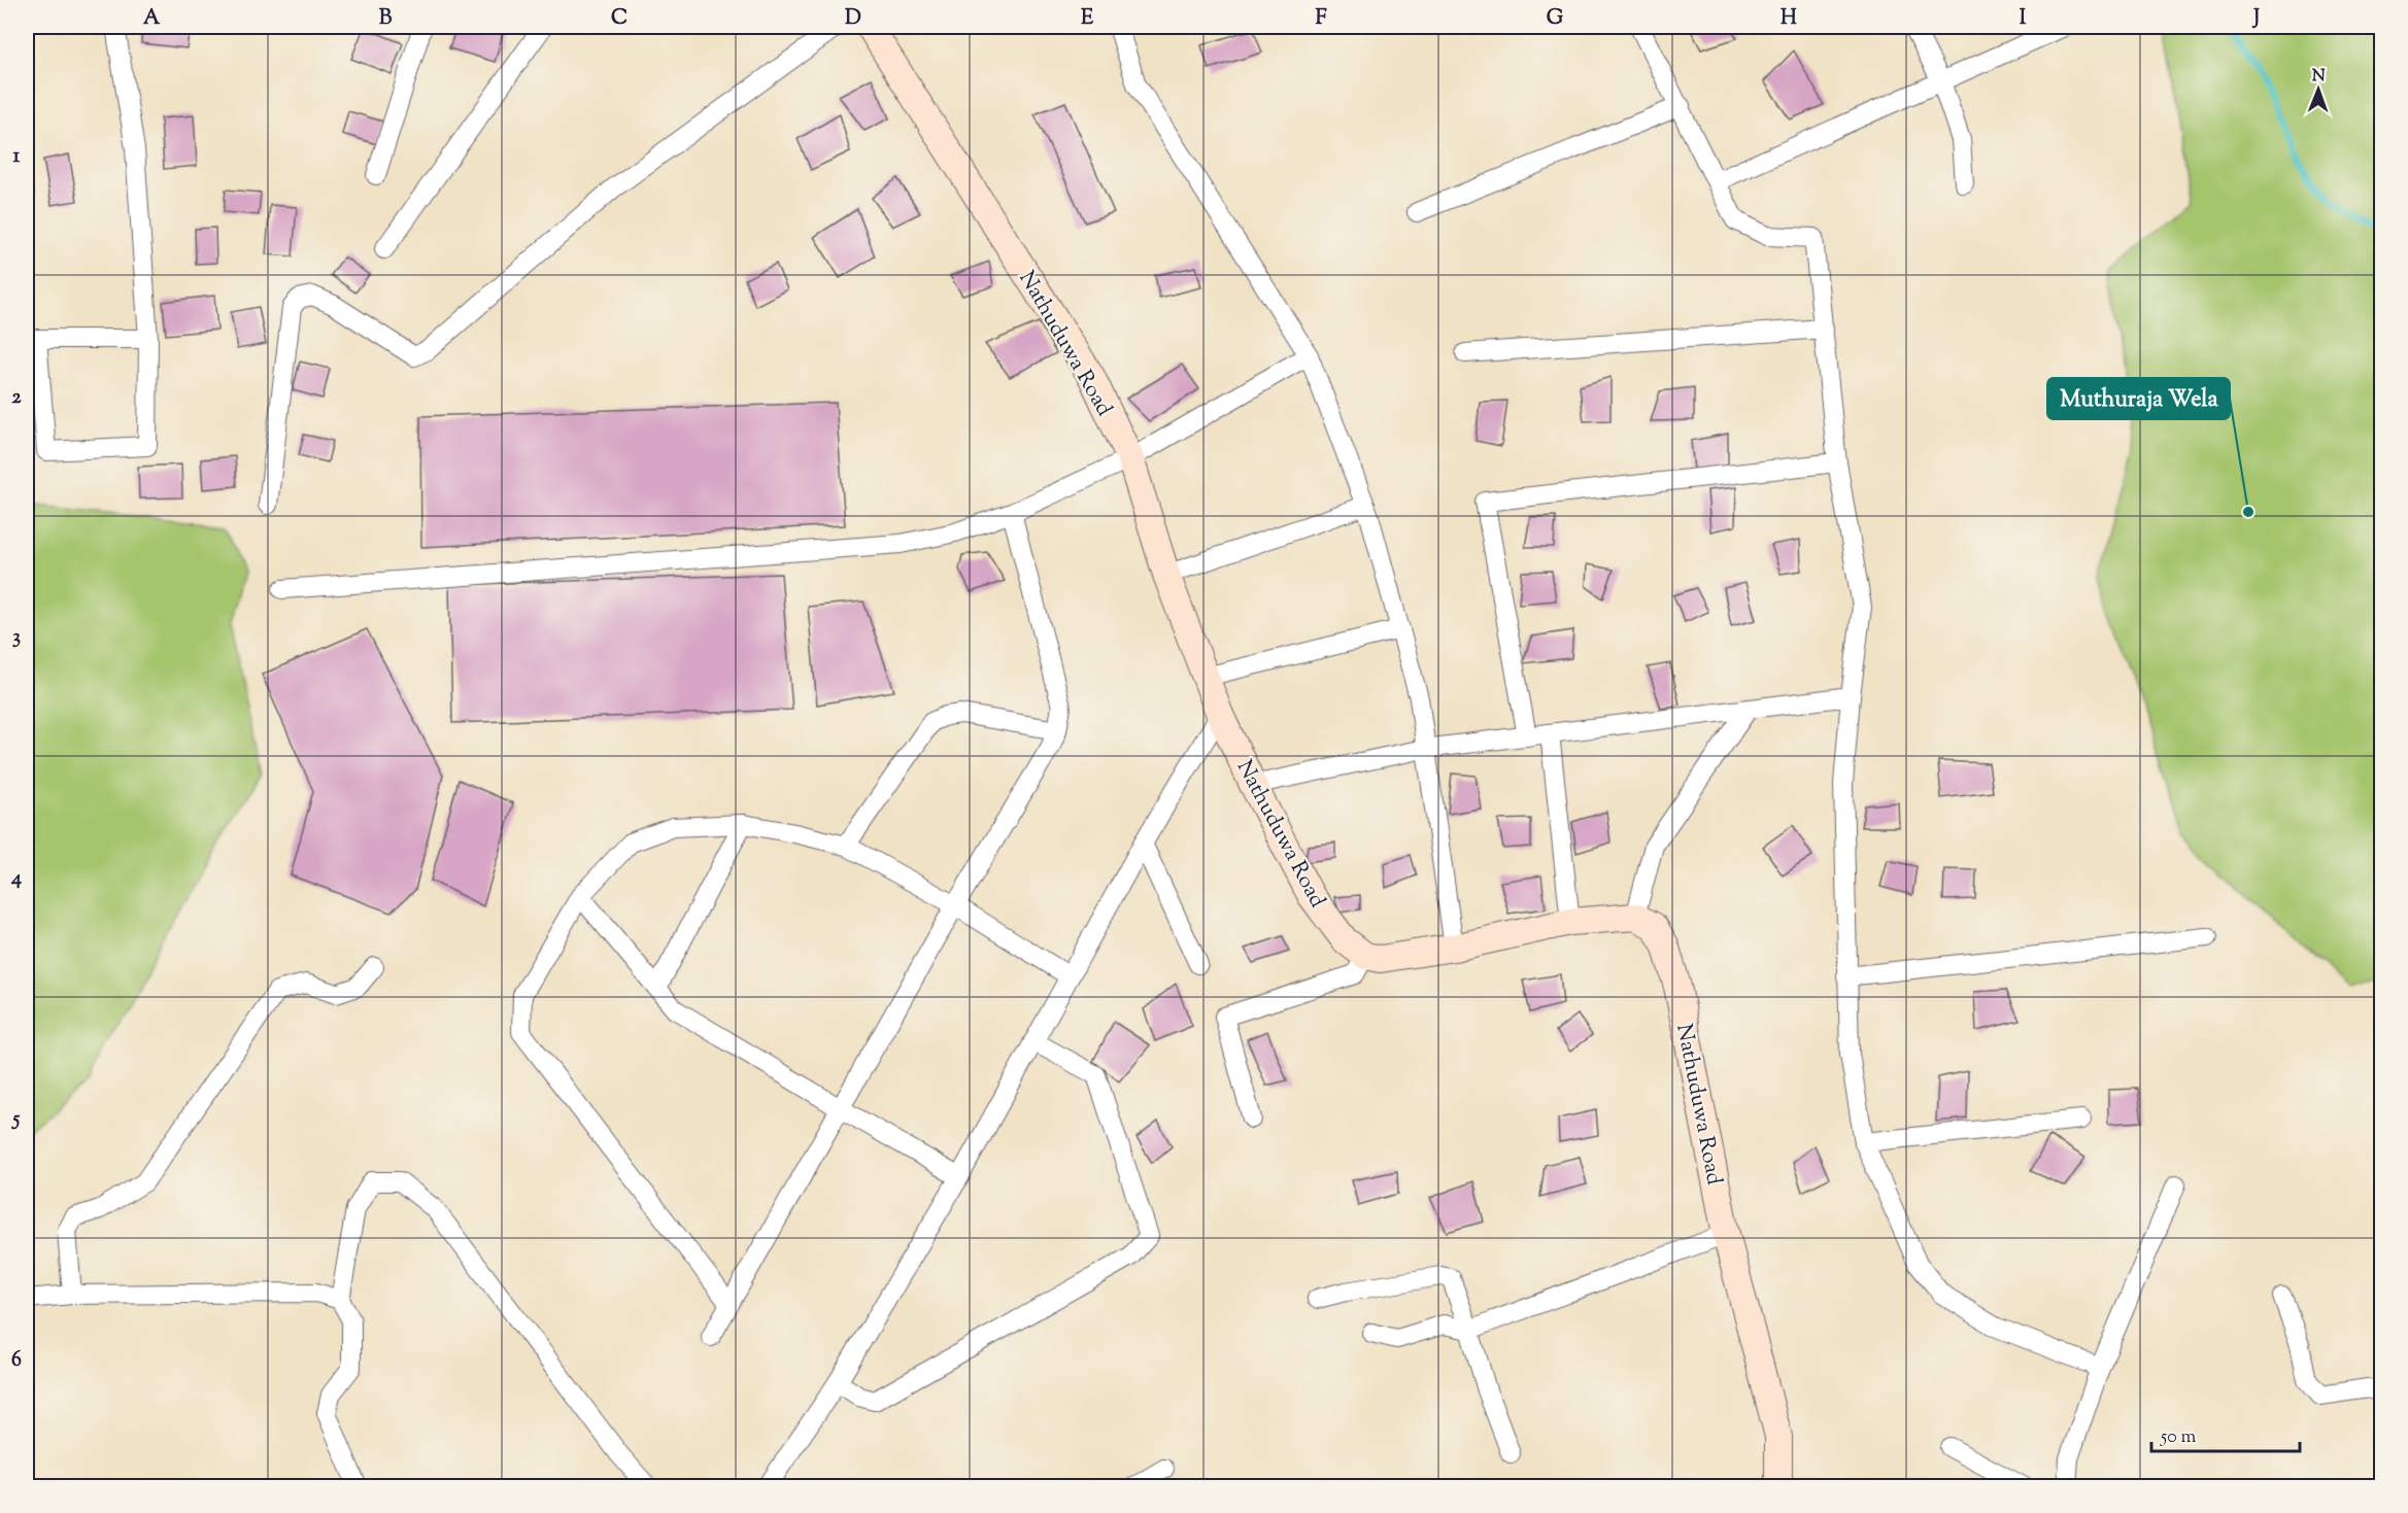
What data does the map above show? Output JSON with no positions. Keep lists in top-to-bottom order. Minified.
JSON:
{"streets":{"street":["Nathuduwa Road"]},"places":["Muthuraja Wela"],"scale_bar":"50 m","north":"top","grid":{"columns":["A","B","C","D","E","F","G","H","I","J"],"rows":["1","2","3","4","5","6"]}}
